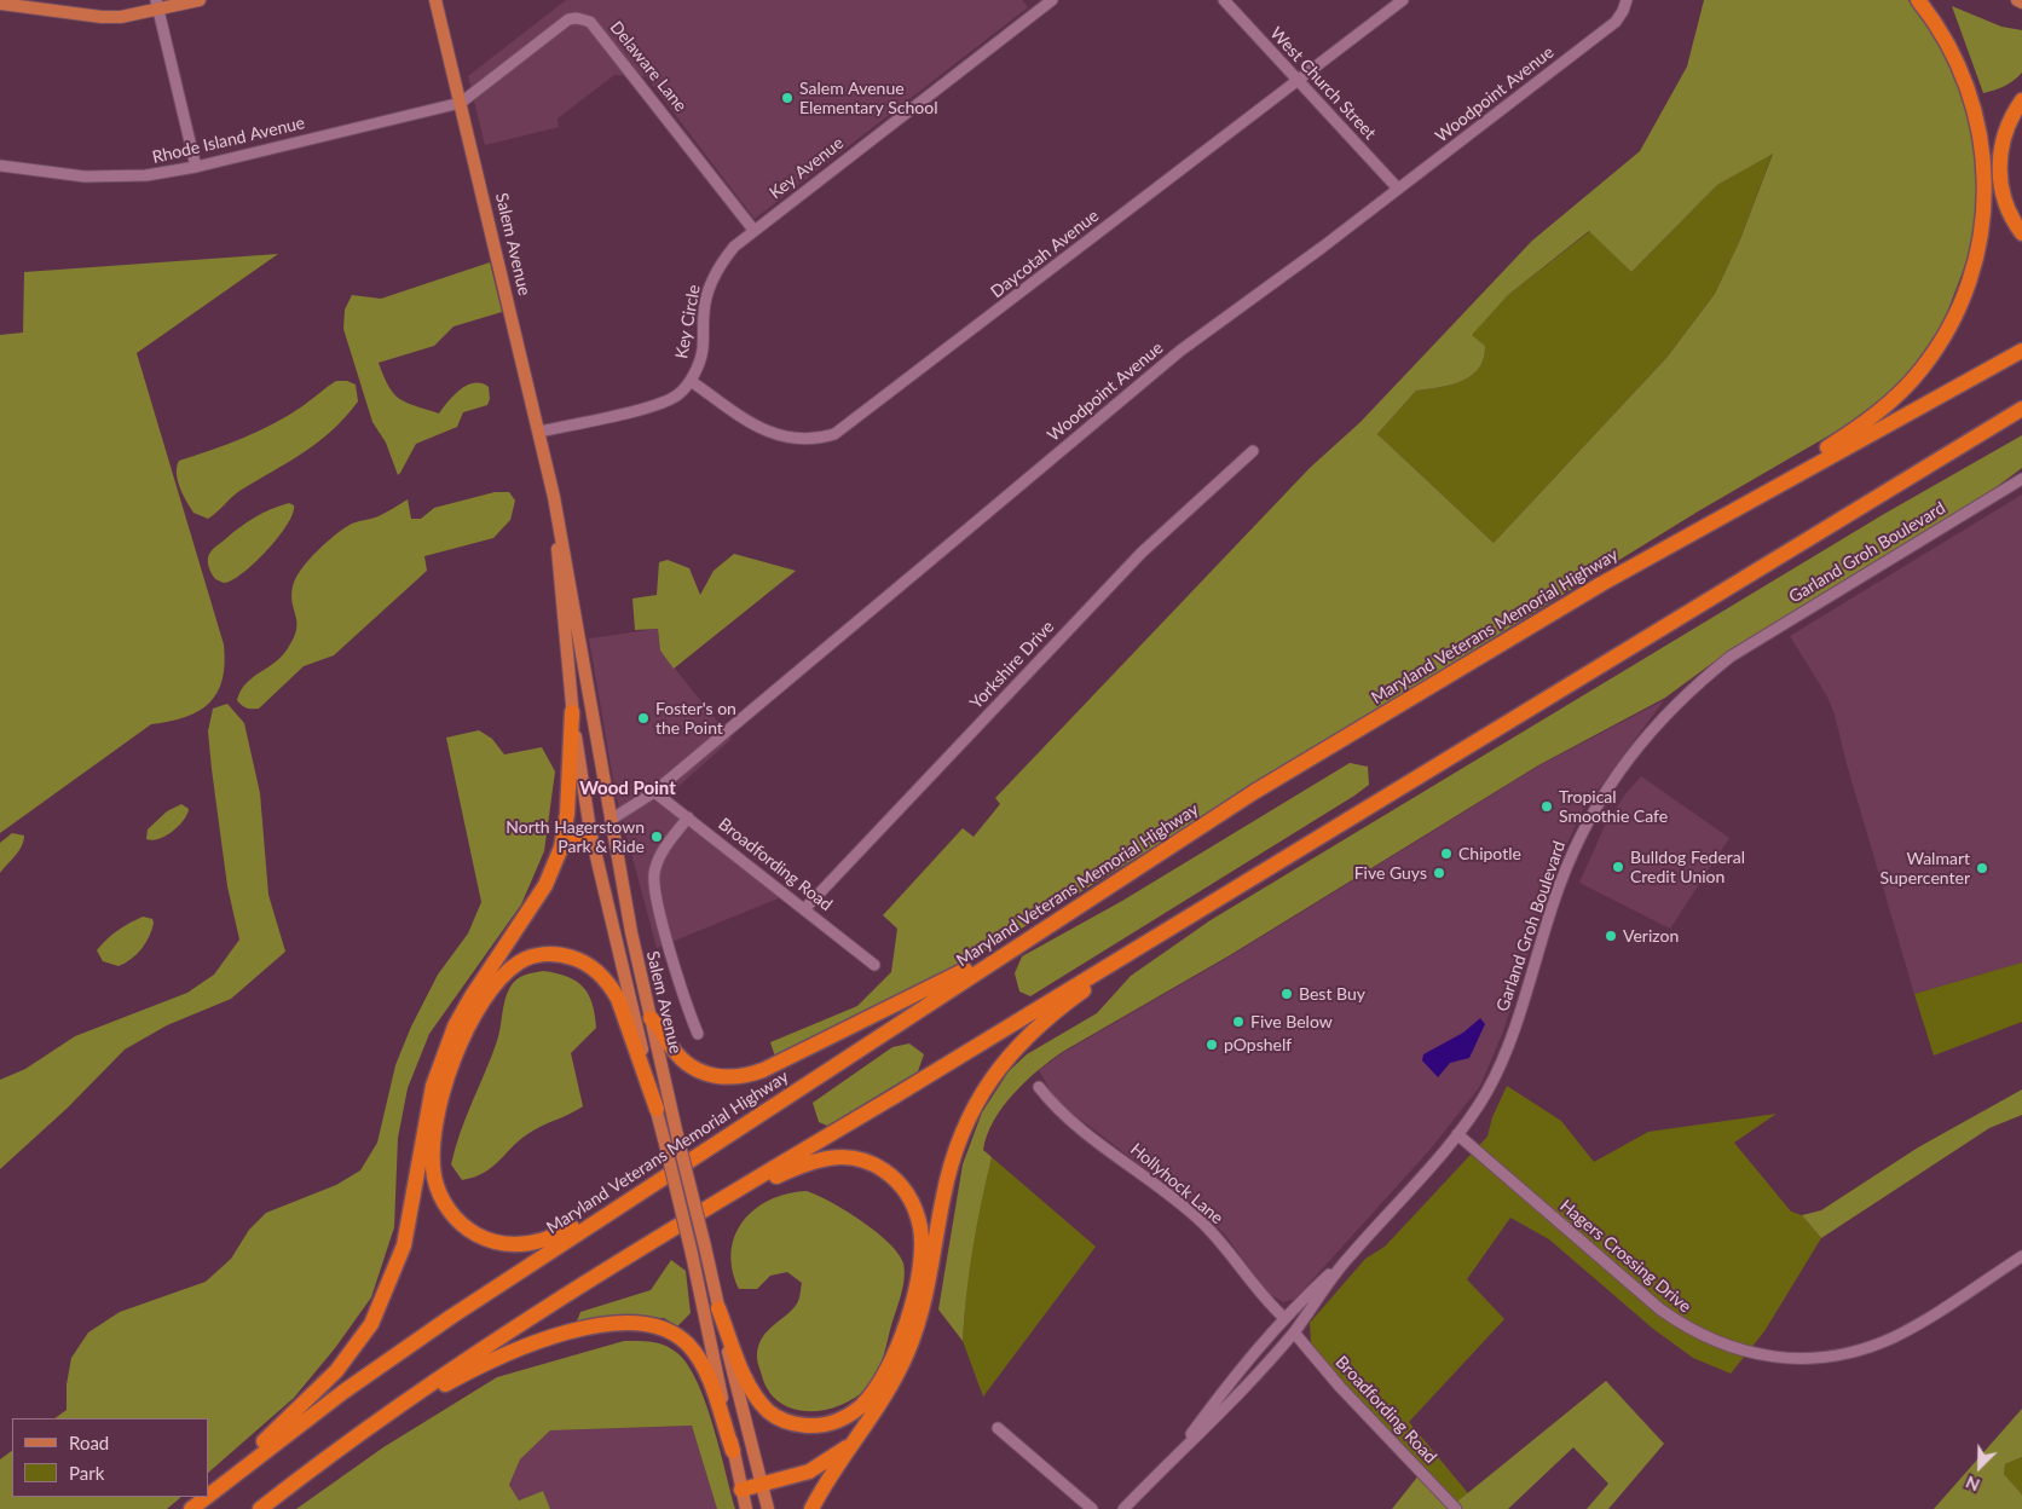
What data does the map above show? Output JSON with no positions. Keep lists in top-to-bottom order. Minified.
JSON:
{"streets":{"highway":["Maryland Veterans Memorial Highway"],"main road":["Salem Avenue"],"street":["Delaware Lane","West Church Street","Woodpoint Avenue","Rhode Island Avenue","Key Avenue","Daycotah Avenue","Key Circle","Garland Groh Boulevard","Yorkshire Drive","Broadfording Road","Hollyhock Lane","Hagers Crossing Drive"]},"crossings":[["Delaware Lane","Rhode Island Avenue"],["Delaware Lane","Key Avenue"],["Delaware Lane","Salem Avenue"],["Delaware Lane","Key Circle"],["West Church Street","Woodpoint Avenue"],["West Church Street","Daycotah Avenue"],["Woodpoint Avenue","Salem Avenue"],["Woodpoint Avenue","Broadfording Road"],["Rhode Island Avenue","Salem Avenue"],["Key Avenue","Key Circle"],["Salem Avenue","Key Circle"],["Daycotah Avenue","Key Circle"],["Garland Groh Boulevard","Broadfording Road"],["Garland Groh Boulevard","Hollyhock Lane"],["Garland Groh Boulevard","Hagers Crossing Drive"],["Yorkshire Drive","Broadfording Road"]],"districts":["Wood Point"],"places":["Salem Avenue Elementary School","Foster's on the Point","Tropical Smoothie Cafe","North Hagerstown Park & Ride","Chipotle","Bulldog Federal Credit Union","Walmart Supercenter","Five Guys","Verizon","Best Buy","Five Below","pOpshelf"],"legend":["Road","Park"],"north":"bottom left"}
